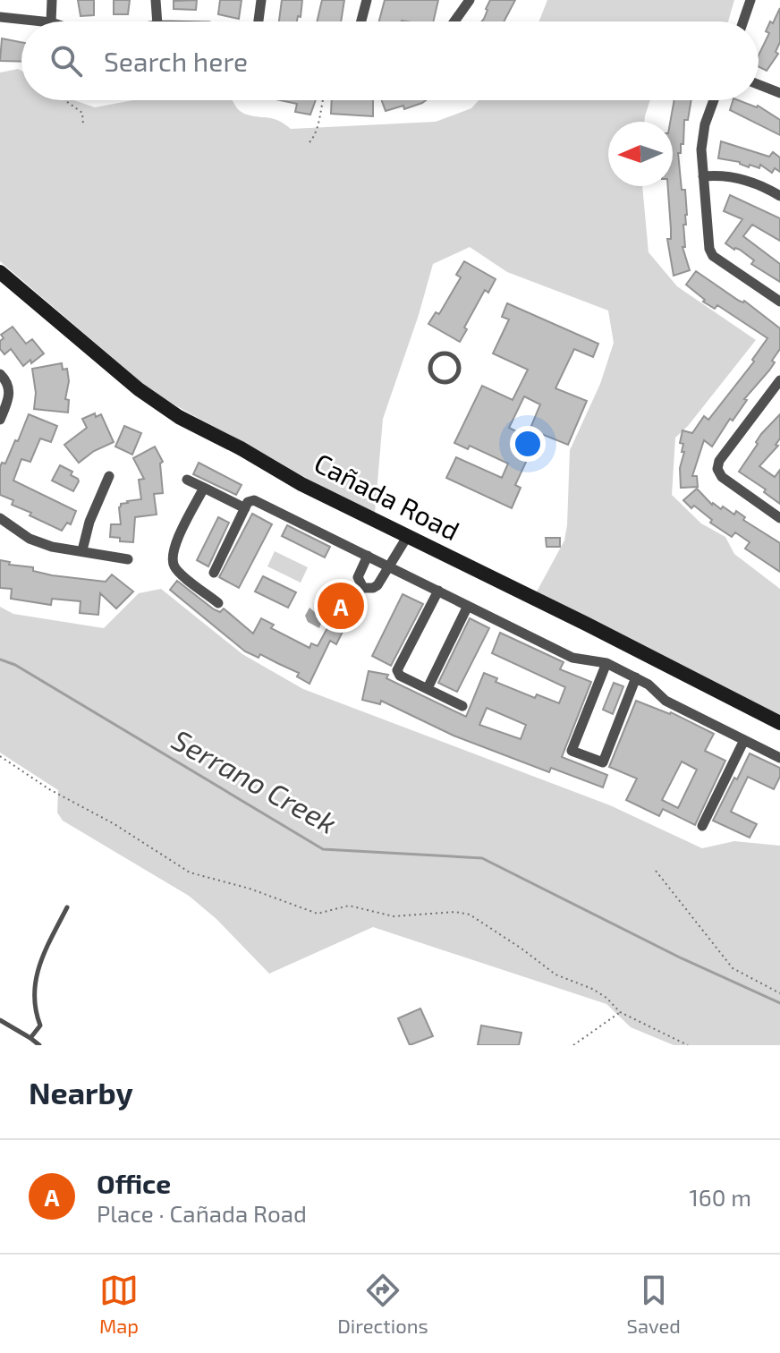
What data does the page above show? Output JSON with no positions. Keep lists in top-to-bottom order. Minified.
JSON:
{"streets":{"street":["Cañada Road"]},"water":["Serrano Creek"],"north":"left","page":{"search":"Search here","pins":"A","heading":"Nearby","list":[{"mark":"A","name":"Office","note":"Place · Cañada Road","value":"160 m"}],"nav":["Map","Directions","Saved"]}}
